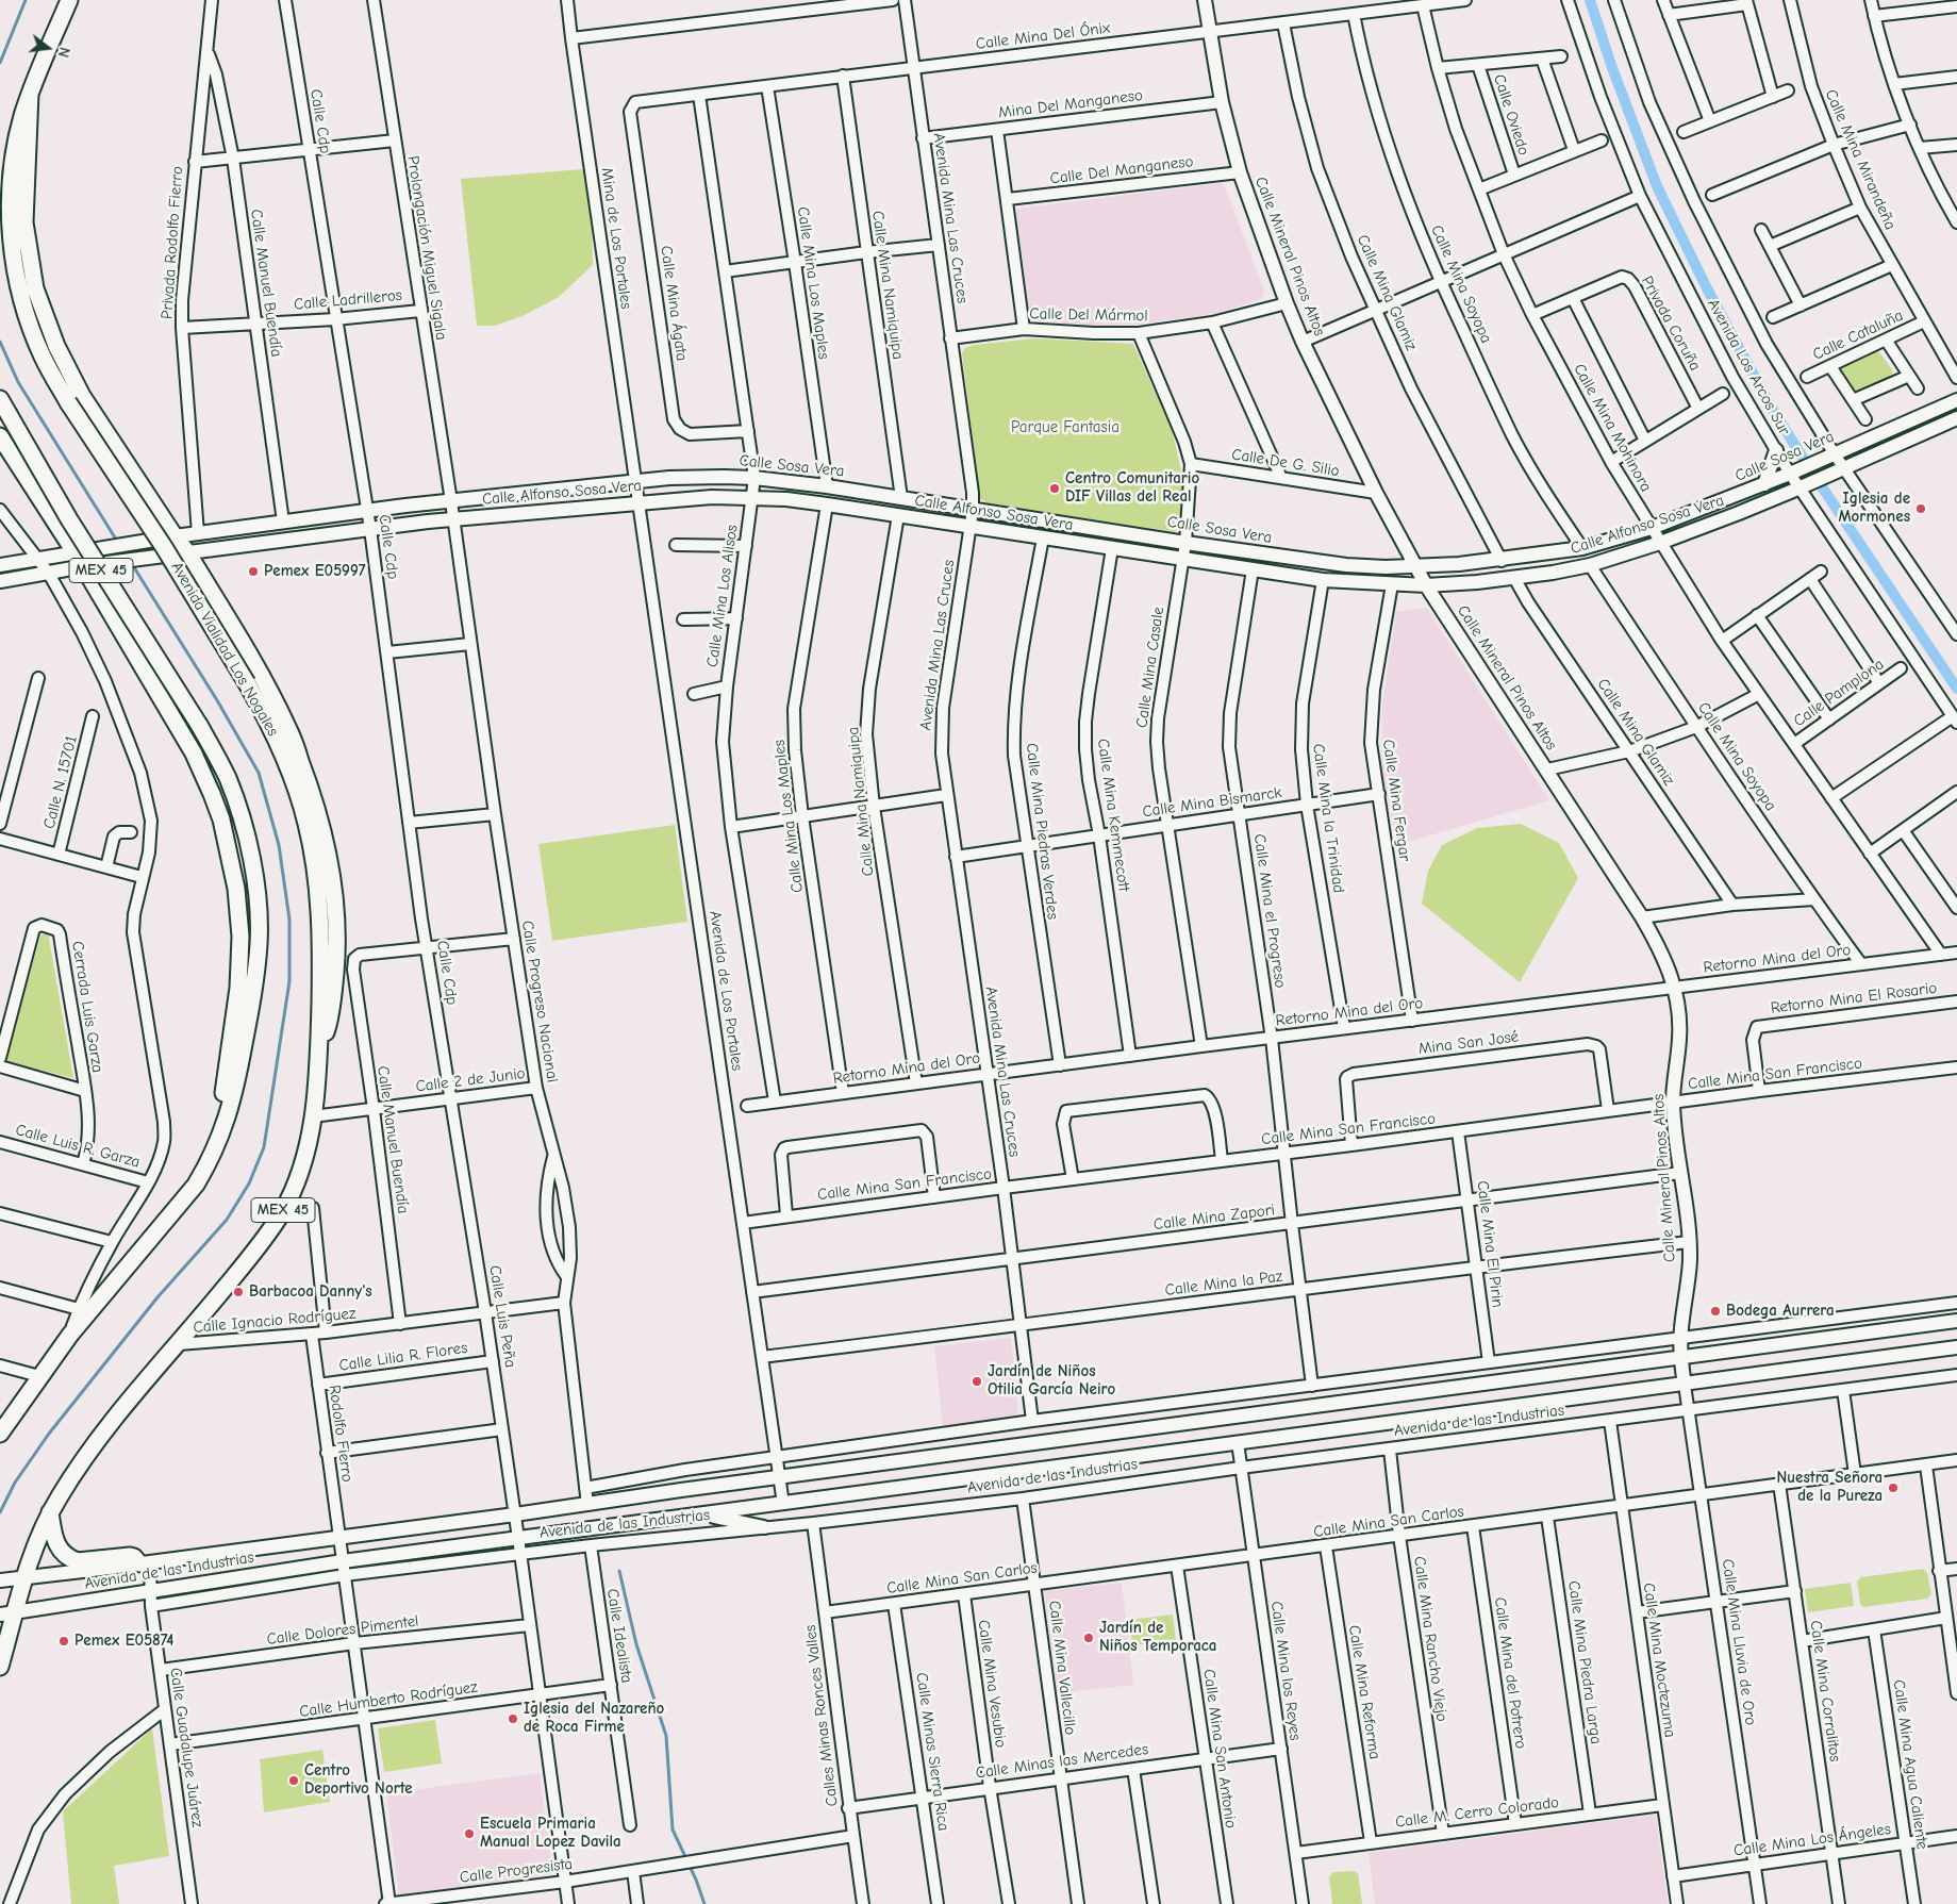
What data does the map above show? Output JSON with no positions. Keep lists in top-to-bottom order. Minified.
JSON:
{"streets":{"highway":["MEX 45","Avenida Vialidad Los Nogales"],"main road":["Calle Mineral Pinos Altos","Calle Sosa Vera","Calle Alfonso Sosa Vera","Avenida de las Industrias"],"street":["Calle Mina Del Ónix","Mina Del Manganeso","Calle Oviedo","Calle Cdp","Calle Mina Mirandeña","Calle Del Manganeso","Avenida Mina Las Cruces","Mina de Los Portales","Privada Rodolfo Fierro","Prolongación Miguel Sigala","Calle Manuel Buendía","Calle Mina Los Maples","Calle Mina Soyopa","Calle Mina Namiquipa","Calle Mina Glamiz","Calle Ladrilleros","Calle Mina Ágata","Calle Del Mármol","Privada Coruña","Calle Cataluña","Avenida Los Arcos Sur","Calle Mina Mohinora","Calle De G. Silio","Calle Mina Los Alisos","Calle Mina Casale","Calle Pamplona","Calle N. 15701","Calle Mina Fergar","Calle Mina Bismarck","Calle Mina Kemmecott","Calle Mina la Trinidad","Calle Mina Piedras Verdes","Calle Mina el Progreso","Retorno Mina del Oro","Avenida de Los Portales","Retorno Mina El Rosario","Calle Progreso Nacional","Cerrada Luis Garza","Mina San José","Calle Mina San Francisco","Calle 2 de Junio","Calle Luis R. Garza","Calle Mina Zapori","Calle Mina El Pirin","Calle Mina la Paz","Calle Luis Peña","Calle Ignacio Rodríguez","Calle Lilia R. Flores","Rodolfo Fierro","Calle Mina San Carlos","Calle Dolores Pimentel","Calle Idealista","Calle Mina Rancho Viejo","Calle Mina Lluvia de Oro","Calle Mina Moctezuma","Calle Mina Piedra Larga","Calle Mina Vallecillo","Calle Mina los Reyes","Calle Mina del Potrero","Calle Mina Vesubio","Calle Mina Corralitos","Calle Mina Reforma","Calle Humberto Rodríguez","Calles Minas Ronces Valles","Calle Guadalupe Juárez","Calle Mina San Antonio","Calle Minas Sierra Rica","Calle Minas las Mercedes","Calle Mina Agua Caliente","Calle M. Cerro Colorado","Calle Mina Los Ángeles","Calle Progresista"]},"crossings":[["Calle Mina Del Ónix","Avenida Mina Las Cruces"],["Calle Mina Del Ónix","Calle Mineral Pinos Altos"],["Calle Mina Del Ónix","Calle Mina Los Maples"],["Calle Mina Del Ónix","Calle Mina Soyopa"],["Calle Mina Del Ónix","Calle Mina Namiquipa"],["Calle Mina Del Ónix","Calle Mina Glamiz"],["Calle Mina Del Ónix","Calle Mina Ágata"],["Calle Mina Del Ónix","Calle Mina Mohinora"],["Calle Mina Del Ónix","Calle Mina Los Alisos"],["Mina Del Manganeso","Avenida Mina Las Cruces"],["Mina Del Manganeso","Calle Mineral Pinos Altos"],["Calle Oviedo","Calle Mina Mohinora"],["Calle Cdp","Calle Manuel Buendía"],["Calle Cdp","Calle Ladrilleros"],["Calle Cdp","Calle Alfonso Sosa Vera"],["Calle Cdp","Calle 2 de Junio"],["Calle Cdp","Calle Luis Peña"],["Calle Mina Mirandeña","Calle Cataluña"],["Calle Del Manganeso","Calle Mineral Pinos Altos"],["Avenida Mina Las Cruces","Calle Del Mármol"],["Avenida Mina Las Cruces","Calle Sosa Vera"],["Avenida Mina Las Cruces","Calle Alfonso Sosa Vera"],["Avenida Mina Las Cruces","Calle Mina Bismarck"],["Avenida Mina Las Cruces","Retorno Mina del Oro"],["Avenida Mina Las Cruces","Calle Mina San Francisco"],["Avenida Mina Las Cruces","Calle Mina Zapori"],["Avenida Mina Las Cruces","Calle Mina la Paz"],["Mina de Los Portales","Calle Sosa Vera"],["Mina de Los Portales","Avenida de Los Portales"],["Privada Rodolfo Fierro","Calle Manuel Buendía"],["Privada Rodolfo Fierro","Calle Ladrilleros"],["Privada Rodolfo Fierro","Calle Alfonso Sosa Vera"],["Prolongación Miguel Sigala","Calle Ladrilleros"],["Prolongación Miguel Sigala","Calle Sosa Vera"],["Prolongación Miguel Sigala","Calle Alfonso Sosa Vera"],["Prolongación Miguel Sigala","Calle Progreso Nacional"],["Calle Mineral Pinos Altos","Calle Del Mármol"],["Calle Mineral Pinos Altos","Calle Sosa Vera"],["Calle Mineral Pinos Altos","Calle De G. Silio"],["Calle Mineral Pinos Altos","Calle Alfonso Sosa Vera"],["Calle Mineral Pinos Altos","Retorno Mina del Oro"],["Calle Mineral Pinos Altos","Calle Mina San Francisco"],["Calle Mineral Pinos Altos","Calle Mina Zapori"],["Calle Mineral Pinos Altos","Calle Mina la Paz"],["Calle Mineral Pinos Altos","Avenida de las Industrias"],["Calle Mineral Pinos Altos","Calle Mina Lluvia de Oro"],["Calle Manuel Buendía","Calle Ladrilleros"],["Calle Manuel Buendía","Calle Alfonso Sosa Vera"],["Calle Manuel Buendía","Calle 2 de Junio"],["Calle Manuel Buendía","Calle Ignacio Rodríguez"],["Calle Mina Los Maples","Calle Sosa Vera"],["Calle Mina Los Maples","Calle Alfonso Sosa Vera"],["Calle Mina Los Maples","Retorno Mina del Oro"],["Calle Mina Soyopa","Calle Sosa Vera"],["Calle Mina Soyopa","Calle Alfonso Sosa Vera"],["Calle Mina Soyopa","Retorno Mina del Oro"],["Calle Mina Namiquipa","Calle Sosa Vera"],["Calle Mina Namiquipa","Calle Alfonso Sosa Vera"],["Calle Mina Namiquipa","Retorno Mina del Oro"],["Calle Mina Glamiz","Calle Sosa Vera"],["Calle Mina Glamiz","Calle Alfonso Sosa Vera"],["Calle Mina Ágata","Calle Mina Los Alisos"],["Calle Del Mármol","Calle Mina Casale"],["Privada Coruña","Calle Mina Mohinora"],["Avenida Los Arcos Sur","Calle Sosa Vera"],["Avenida Los Arcos Sur","Calle Alfonso Sosa Vera"],["Calle Mina Mohinora","Calle Sosa Vera"],["Calle Mina Mohinora","Calle Alfonso Sosa Vera"],["Calle Mina Mohinora","Calle Pamplona"],["Calle Mina Mohinora","Retorno Mina del Oro"],["Calle Sosa Vera","Calle Alfonso Sosa Vera"],["Calle Sosa Vera","Calle Mina Los Alisos"],["Calle Sosa Vera","Calle Mina Casale"],["Calle Sosa Vera","Avenida de Los Portales"],["Calle Sosa Vera","Calle Progreso Nacional"],["Calle De G. Silio","Calle Mina Casale"],["Calle Alfonso Sosa Vera","Calle Mina Los Alisos"],["Calle Alfonso Sosa Vera","Calle Mina Casale"],["Calle Alfonso Sosa Vera","Calle Mina Fergar"],["Calle Alfonso Sosa Vera","Calle Mina Kemmecott"],["Calle Alfonso Sosa Vera","Calle Mina la Trinidad"],["Calle Alfonso Sosa Vera","Calle Mina Piedras Verdes"],["Calle Alfonso Sosa Vera","Calle Mina el Progreso"],["Calle Alfonso Sosa Vera","Avenida de Los Portales"],["Calle Alfonso Sosa Vera","Calle Progreso Nacional"],["Calle Mina Los Alisos","Retorno Mina del Oro"],["Avenida Vialidad Los Nogales","Calle 2 de Junio"],["Avenida Vialidad Los Nogales","Calle Ignacio Rodríguez"],["Avenida Vialidad Los Nogales","Avenida de las Industrias"],["Calle Mina Casale","Calle Mina Bismarck"],["Calle Mina Casale","Retorno Mina del Oro"],["Calle Mina Fergar","Calle Mina Bismarck"],["Calle Mina Fergar","Retorno Mina del Oro"],["Calle Mina Bismarck","Calle Mina Kemmecott"],["Calle Mina Bismarck","Calle Mina la Trinidad"],["Calle Mina Bismarck","Calle Mina Piedras Verdes"],["Calle Mina Bismarck","Calle Mina el Progreso"],["Calle Mina Kemmecott","Retorno Mina del Oro"],["Calle Mina la Trinidad","Retorno Mina del Oro"],["Calle Mina Piedras Verdes","Retorno Mina del Oro"],["Calle Mina el Progreso","Retorno Mina del Oro"],["Calle Mina el Progreso","Calle Mina San Francisco"],["Calle Mina el Progreso","Calle Mina Zapori"],["Calle Mina el Progreso","Calle Mina la Paz"],["Avenida de Los Portales","Calle Mina San Francisco"],["Avenida de Los Portales","Calle Mina Zapori"],["Avenida de Los Portales","Calle Mina la Paz"],["Avenida de Los Portales","Avenida de las Industrias"],["Retorno Mina El Rosario","Calle Mina San Francisco"],["Calle Progreso Nacional","Calle 2 de Junio"],["Calle Progreso Nacional","Calle Ignacio Rodríguez"],["Calle Progreso Nacional","Avenida de las Industrias"],["Cerrada Luis Garza","Calle Luis R. Garza"],["Mina San José","Calle Mina San Francisco"],["Calle Mina San Francisco","Calle Mina El Pirin"],["Calle 2 de Junio","Calle Luis Peña"],["Calle Mina Zapori","Calle Mina El Pirin"],["Calle Mina El Pirin","Calle Mina la Paz"],["Calle Luis Peña","Calle Ignacio Rodríguez"],["Calle Luis Peña","Calle Lilia R. Flores"],["Calle Luis Peña","Avenida de las Industrias"],["Calle Ignacio Rodríguez","Rodolfo Fierro"],["Calle Lilia R. Flores","Rodolfo Fierro"],["Avenida de las Industrias","Rodolfo Fierro"],["Avenida de las Industrias","Calle Idealista"],["Avenida de las Industrias","Calle Mina Rancho Viejo"],["Avenida de las Industrias","Calle Mina Lluvia de Oro"],["Avenida de las Industrias","Calle Mina Moctezuma"],["Avenida de las Industrias","Calle Mina Vallecillo"],["Avenida de las Industrias","Calle Mina los Reyes"],["Avenida de las Industrias","Calles Minas Ronces Valles"],["Avenida de las Industrias","Calle Guadalupe Juárez"],["Calle Mina San Carlos","Calle Mina Rancho Viejo"],["Calle Mina San Carlos","Calle Mina Lluvia de Oro"],["Calle Mina San Carlos","Calle Mina Moctezuma"],["Calle Mina San Carlos","Calle Mina Piedra Larga"],["Calle Mina San Carlos","Calle Mina Vallecillo"],["Calle Mina San Carlos","Calle Mina los Reyes"],["Calle Mina San Carlos","Calle Mina del Potrero"],["Calle Mina San Carlos","Calle Mina Vesubio"],["Calle Mina San Carlos","Calle Mina Corralitos"],["Calle Mina San Carlos","Calle Mina Reforma"],["Calle Mina San Carlos","Calles Minas Ronces Valles"],["Calle Mina San Carlos","Calle Mina San Antonio"],["Calle Mina San Carlos","Calle Minas Sierra Rica"],["Calle Dolores Pimentel","Calle Guadalupe Juárez"],["Calle Idealista","Calle Humberto Rodríguez"],["Calle Mina Rancho Viejo","Calle M. Cerro Colorado"],["Calle Mina Lluvia de Oro","Calle Mina Los Ángeles"],["Calle Mina Moctezuma","Calle M. Cerro Colorado"],["Calle Mina Moctezuma","Calle Mina Los Ángeles"],["Calle Mina Piedra Larga","Calle M. Cerro Colorado"],["Calle Mina Vallecillo","Calle Minas las Mercedes"],["Calle Mina los Reyes","Calle Minas las Mercedes"],["Calle Mina los Reyes","Calle M. Cerro Colorado"],["Calle Mina del Potrero","Calle M. Cerro Colorado"],["Calle Mina Vesubio","Calle Minas las Mercedes"],["Calle Mina Corralitos","Calle Mina Los Ángeles"],["Calle Mina Reforma","Calle M. Cerro Colorado"],["Calle Humberto Rodríguez","Calle Guadalupe Juárez"],["Calles Minas Ronces Valles","Calle Minas las Mercedes"],["Calles Minas Ronces Valles","Calle Progresista"],["Calle Mina San Antonio","Calle Minas las Mercedes"],["Calle Minas Sierra Rica","Calle Minas las Mercedes"],["Calle Mina Agua Caliente","Calle Mina Los Ángeles"]],"parks":["Parque Fantasia"],"places":["Centro Comunitario DIF Villas del Real","Iglesia de Mormones","Pemex E05997","Barbacoa Danny's","Bodega Aurrera","Jardín de Niños Otilia García Neiro","Nuestra Señora de la Pureza","Jardín de Niños Temporaca","Pemex E05874","Iglesia del Nazareño de Roca Firme","Centro Deportivo Norte","Escuela Primaria Manual Lopez Davila"],"north":"right"}
